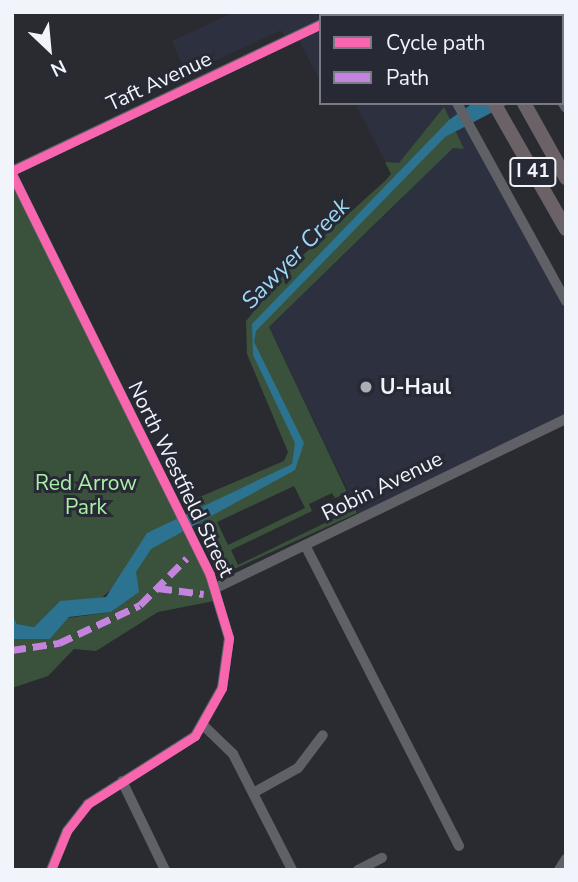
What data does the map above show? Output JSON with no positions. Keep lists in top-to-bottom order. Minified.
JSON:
{"streets":{"highway":["I 41"],"street":["Taft Avenue","North Westfield Street","Robin Avenue"]},"crossings":[["Taft Avenue","North Westfield Street"],["North Westfield Street","Robin Avenue"]],"water":["Sawyer Creek"],"parks":["Red Arrow Park"],"places":["U-Haul"],"legend":["Cycle path","Path"],"north":"bottom right"}
